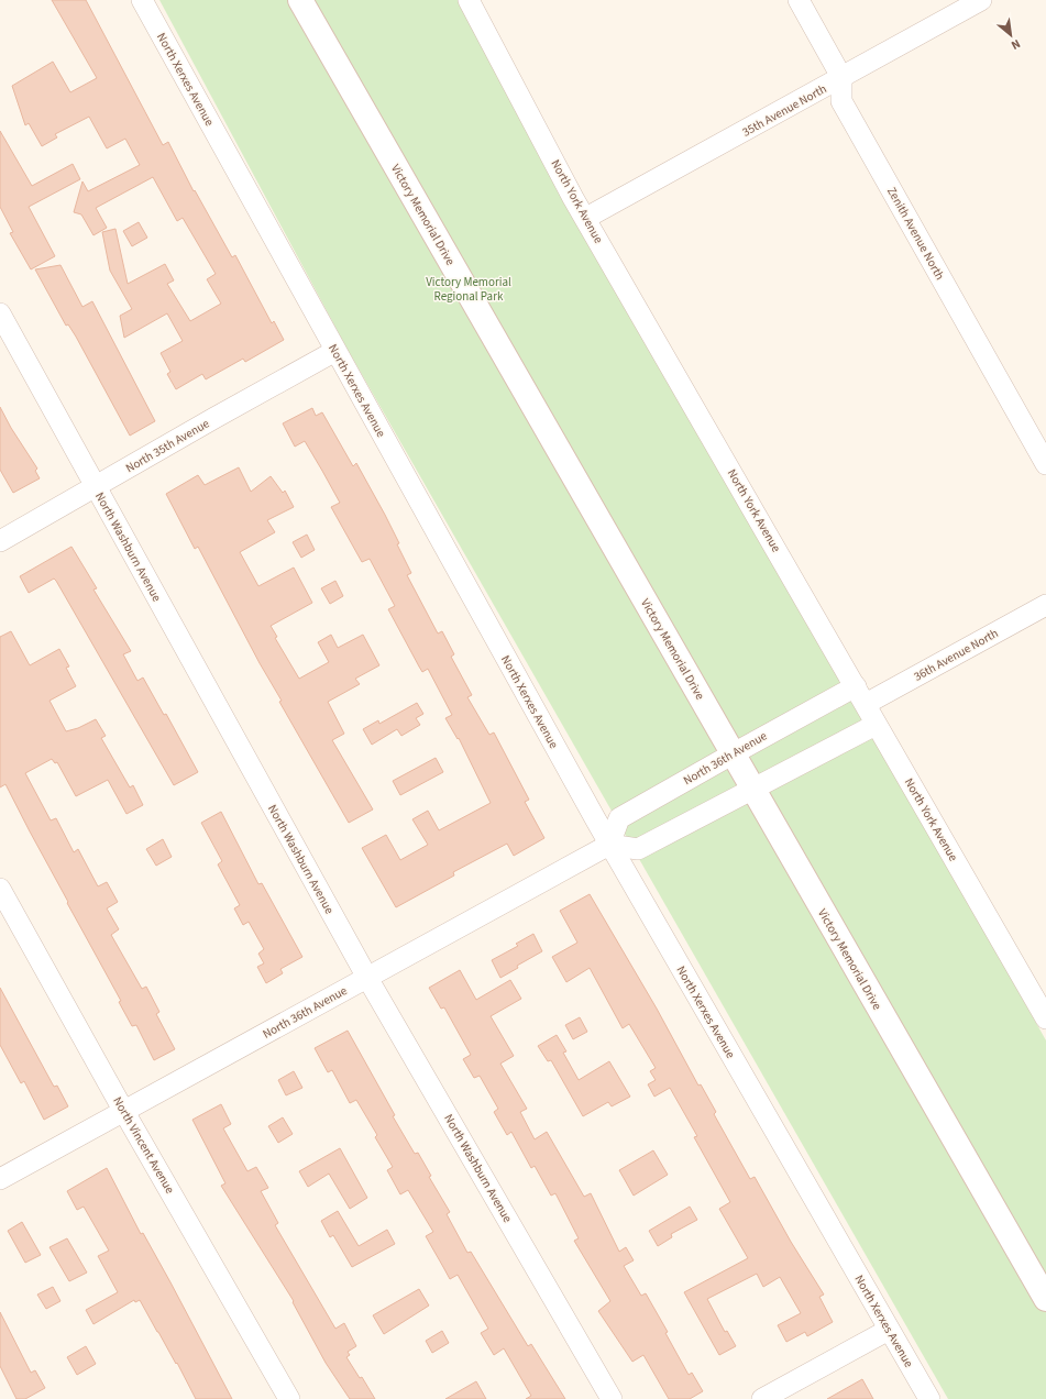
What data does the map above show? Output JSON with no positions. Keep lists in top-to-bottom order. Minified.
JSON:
{"streets":{"street":["North Xerxes Avenue","35th Avenue North","North York Avenue","Victory Memorial Drive","Zenith Avenue North","North 35th Avenue","North Washburn Avenue","36th Avenue North","North 36th Avenue","North Vincent Avenue"]},"crossings":[["North Xerxes Avenue","North 35th Avenue"],["North Xerxes Avenue","North 36th Avenue"],["35th Avenue North","North York Avenue"],["35th Avenue North","Zenith Avenue North"],["North York Avenue","36th Avenue North"],["North York Avenue","North 36th Avenue"],["Victory Memorial Drive","North 36th Avenue"],["North 35th Avenue","North Washburn Avenue"],["North Washburn Avenue","North 36th Avenue"],["36th Avenue North","North 36th Avenue"],["North 36th Avenue","North Vincent Avenue"]],"parks":["Victory Memorial Regional Park"],"north":"bottom right"}
